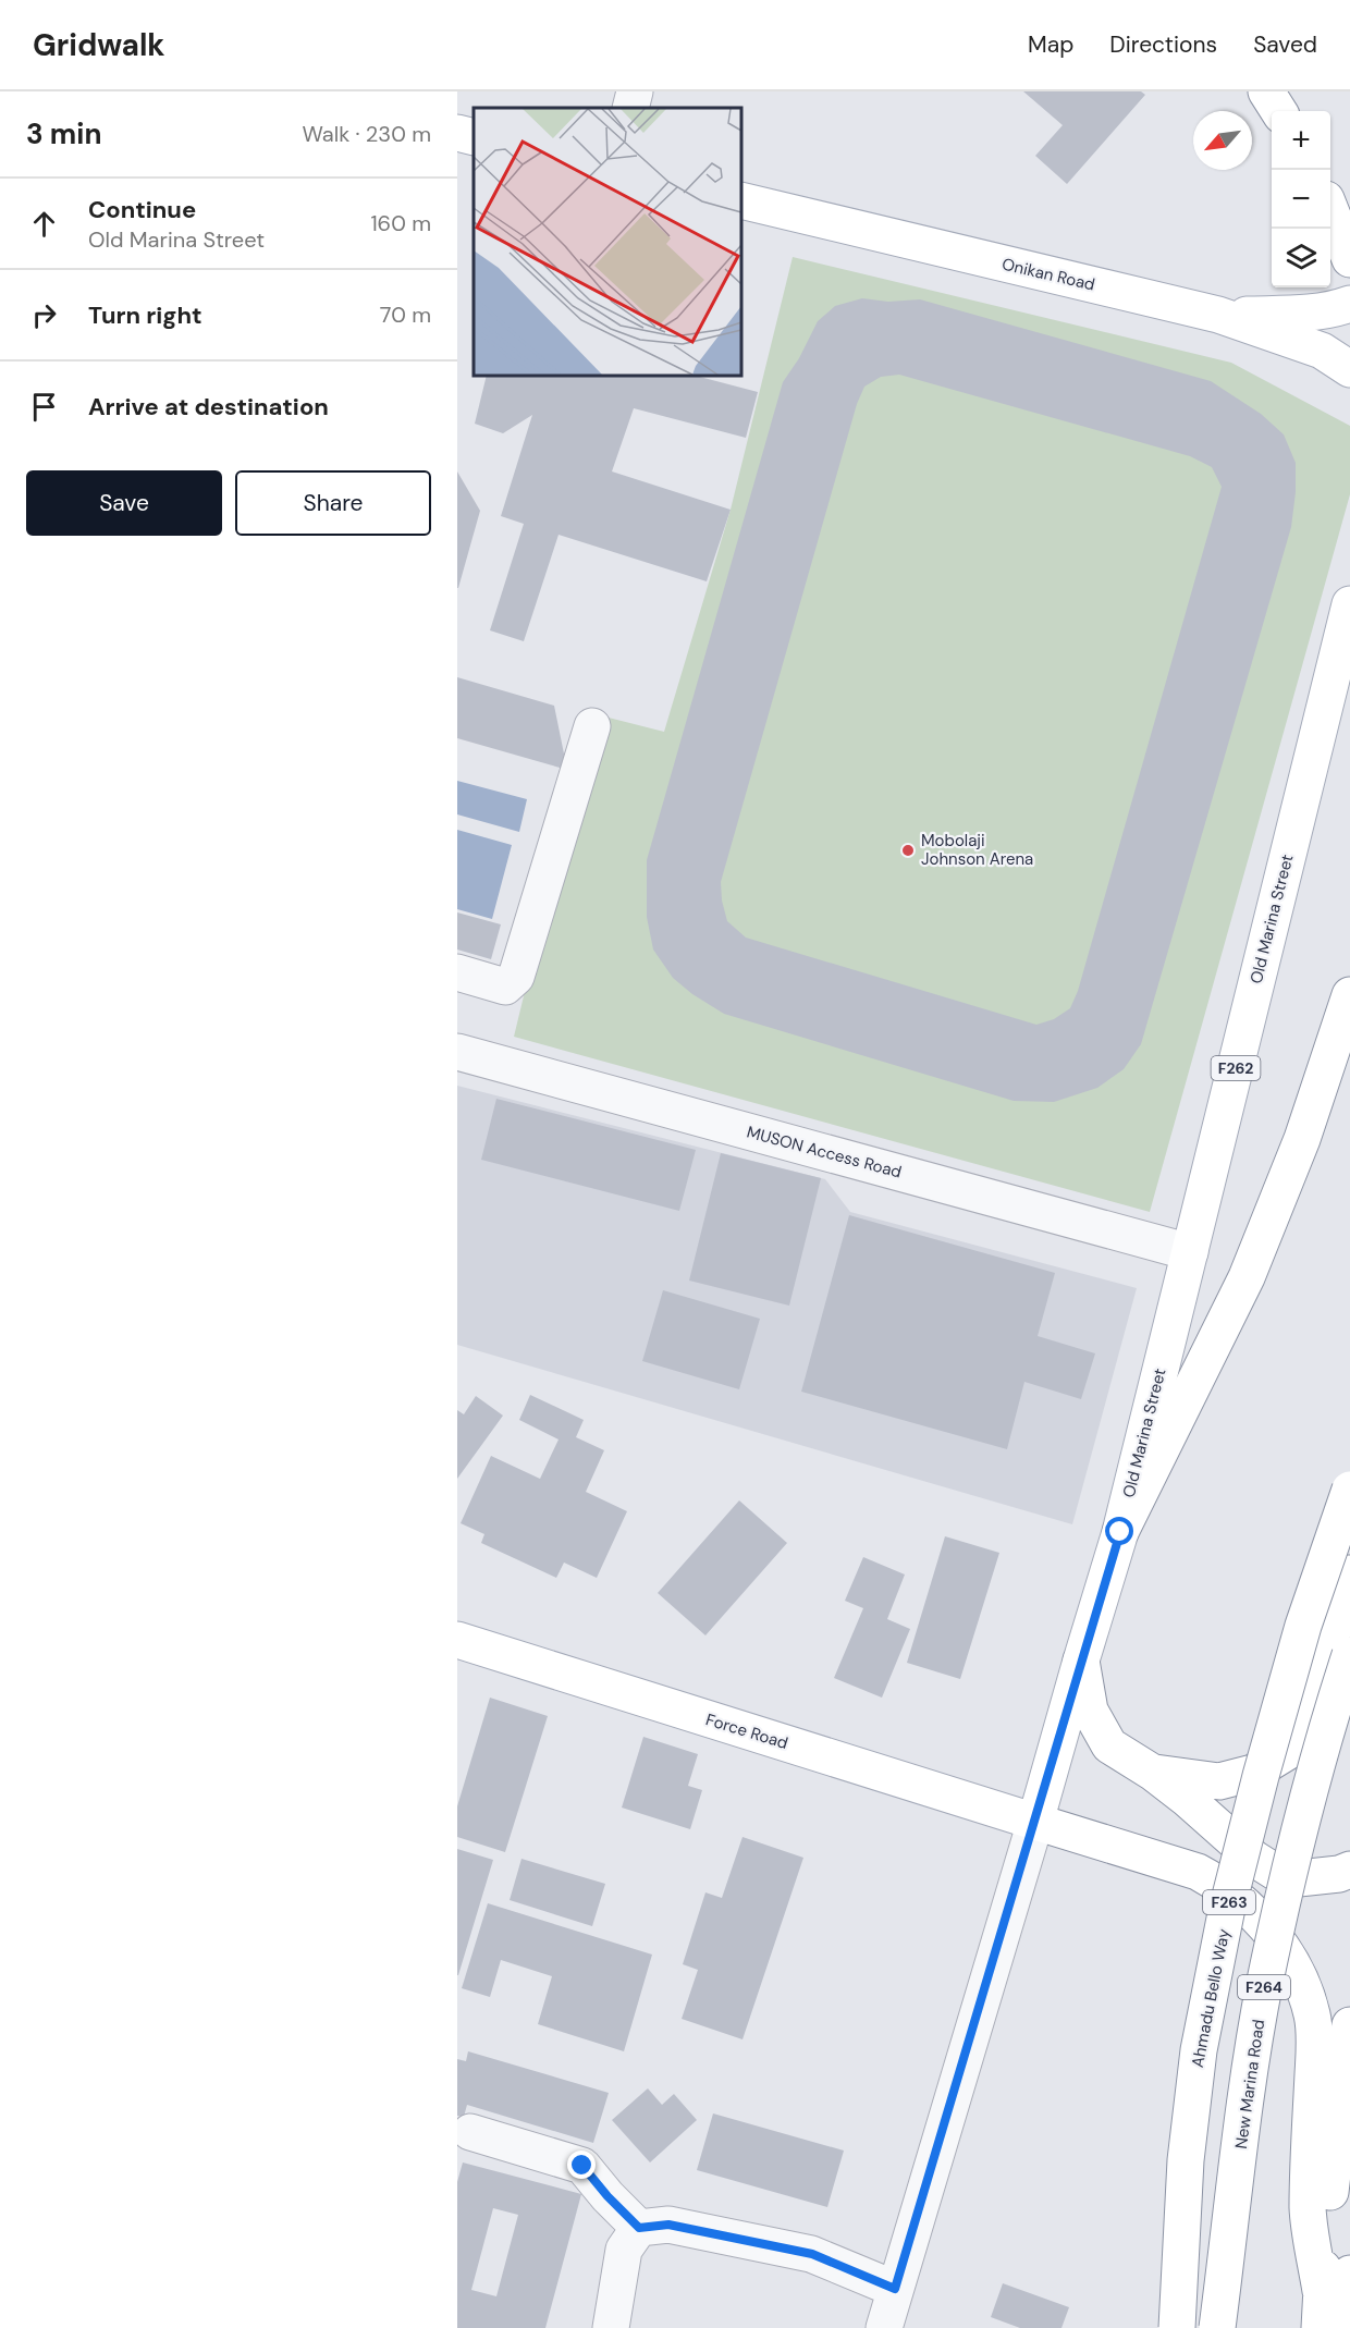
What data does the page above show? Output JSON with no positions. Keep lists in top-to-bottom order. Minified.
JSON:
{"streets":{"main road":["Onikan Road","Old Marina Street","F262","Force Road","F263","F264","Ahmadu Bello Way","New Marina Road"],"lane":["MUSON Access Road"]},"crossings":[["Old Marina Street","MUSON Access Road"],["Old Marina Street","Force Road"]],"places":["Mobolaji Johnson Arena"],"north":"bottom left","page":{"header":"Gridwalk","nav":["Map","Directions","Saved"],"heading":["3 min","Walk · 230 m"],"map_buttons":["+","−"],"list":[["Continue","Old Marina Street","160 m"],["Turn right","70 m"],"Arrive at destination"],"buttons":["Save","Share"]}}
